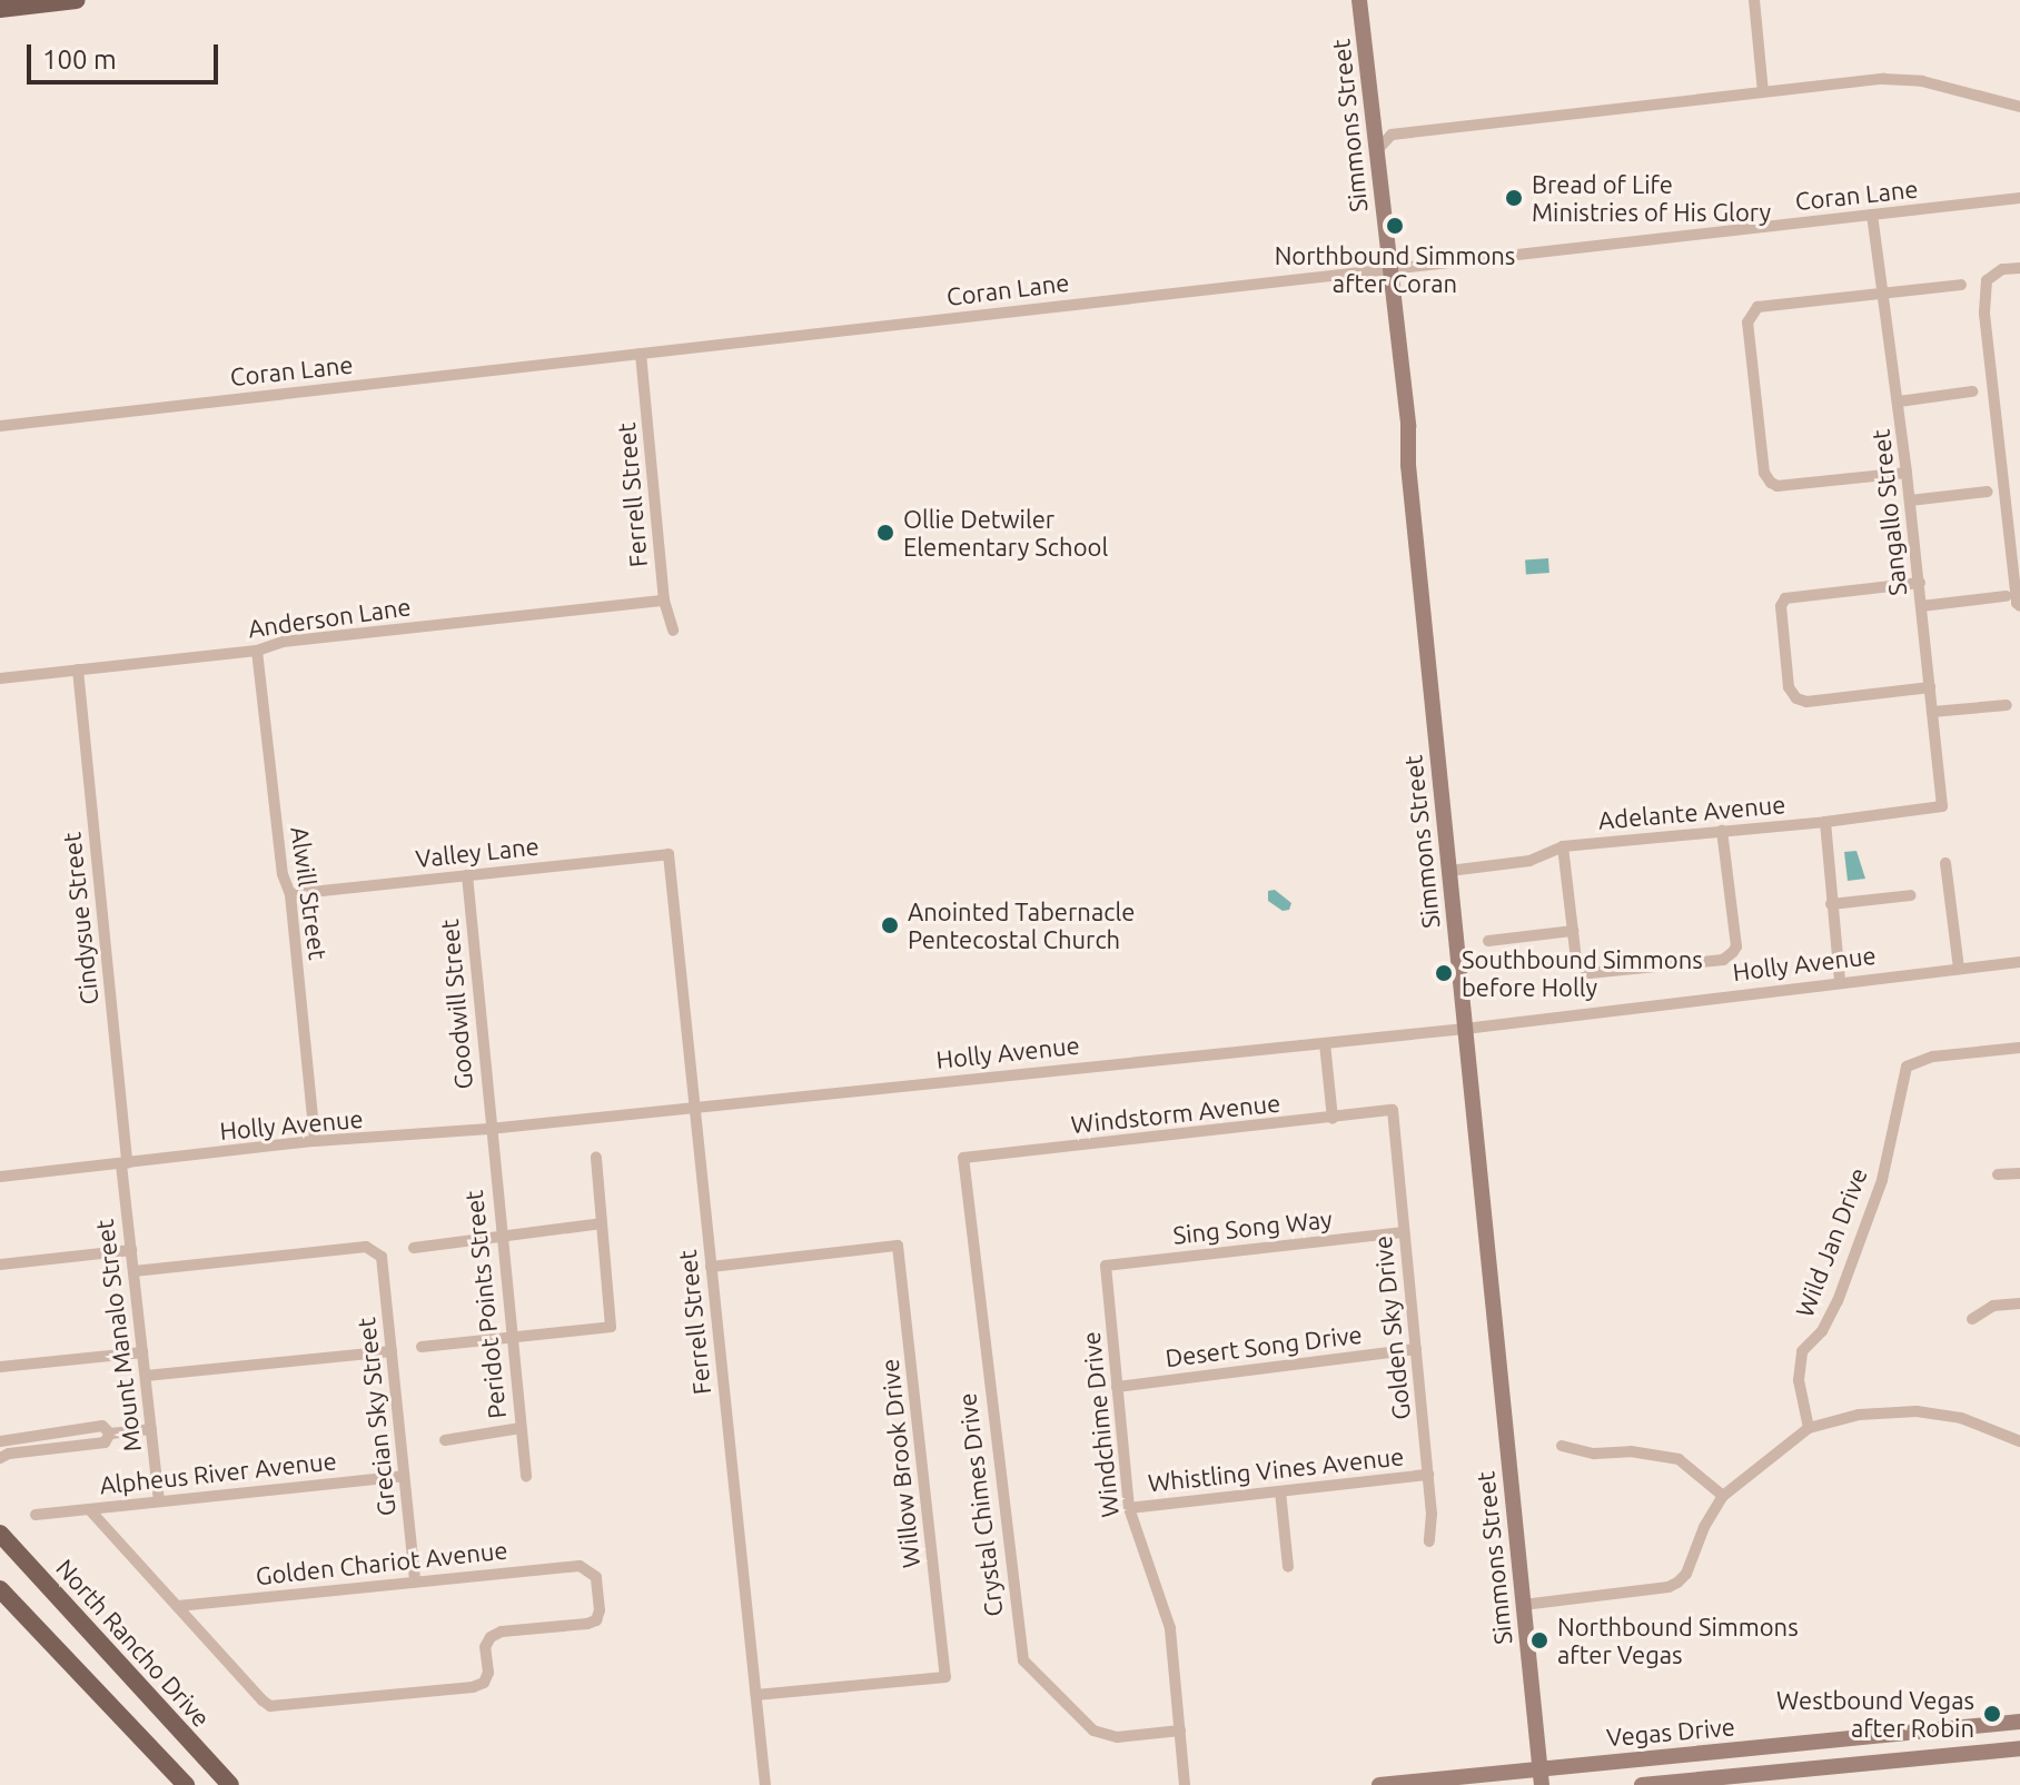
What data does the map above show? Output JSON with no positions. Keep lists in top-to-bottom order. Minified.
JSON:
{"streets":{"main road":["Simmons Street","North Rancho Drive","Vegas Drive"],"street":["Coran Lane","Ferrell Street","Sangallo Street","Anderson Lane","Adelante Avenue","Valley Lane","Alwill Street","Cindysue Street","Holly Avenue","Goodwill Street","Windstorm Avenue","Sing Song Way","Wild Jan Drive","Peridot Points Street","Golden Sky Drive","Mount Manalo Street","Desert Song Drive","Grecian Sky Street","Windchime Drive","Willow Brook Drive","Whistling Vines Avenue","Alpheus River Avenue","Crystal Chimes Drive","Golden Chariot Avenue"]},"crossings":[["Simmons Street","Coran Lane"],["Simmons Street","Adelante Avenue"],["Simmons Street","Holly Avenue"],["Simmons Street","Vegas Drive"],["Coran Lane","Ferrell Street"],["Coran Lane","Sangallo Street"],["Ferrell Street","Anderson Lane"],["Ferrell Street","Valley Lane"],["Ferrell Street","Holly Avenue"],["Ferrell Street","Willow Brook Drive"],["Sangallo Street","Adelante Avenue"],["Anderson Lane","Alwill Street"],["Anderson Lane","Cindysue Street"],["Valley Lane","Alwill Street"],["Valley Lane","Goodwill Street"],["Alwill Street","Holly Avenue"],["Cindysue Street","Holly Avenue"],["Cindysue Street","Mount Manalo Street"],["Holly Avenue","Goodwill Street"],["Holly Avenue","Peridot Points Street"],["Holly Avenue","Mount Manalo Street"],["Goodwill Street","Peridot Points Street"],["Windstorm Avenue","Golden Sky Drive"],["Windstorm Avenue","Crystal Chimes Drive"],["Sing Song Way","Golden Sky Drive"],["Sing Song Way","Windchime Drive"],["Golden Sky Drive","Desert Song Drive"],["Golden Sky Drive","Whistling Vines Avenue"],["Mount Manalo Street","Grecian Sky Street"],["Mount Manalo Street","Alpheus River Avenue"],["Desert Song Drive","Windchime Drive"],["Grecian Sky Street","Alpheus River Avenue"],["Grecian Sky Street","Golden Chariot Avenue"],["Windchime Drive","Whistling Vines Avenue"],["Windchime Drive","Crystal Chimes Drive"]],"places":["Bread of Life Ministries of His Glory","Northbound Simmons after Coran","Ollie Detwiler Elementary School","Anointed Tabernacle Pentecostal Church","Southbound Simmons before Holly","Northbound Simmons after Vegas","Westbound Vegas after Robin"],"scale_bar":"100 m"}
